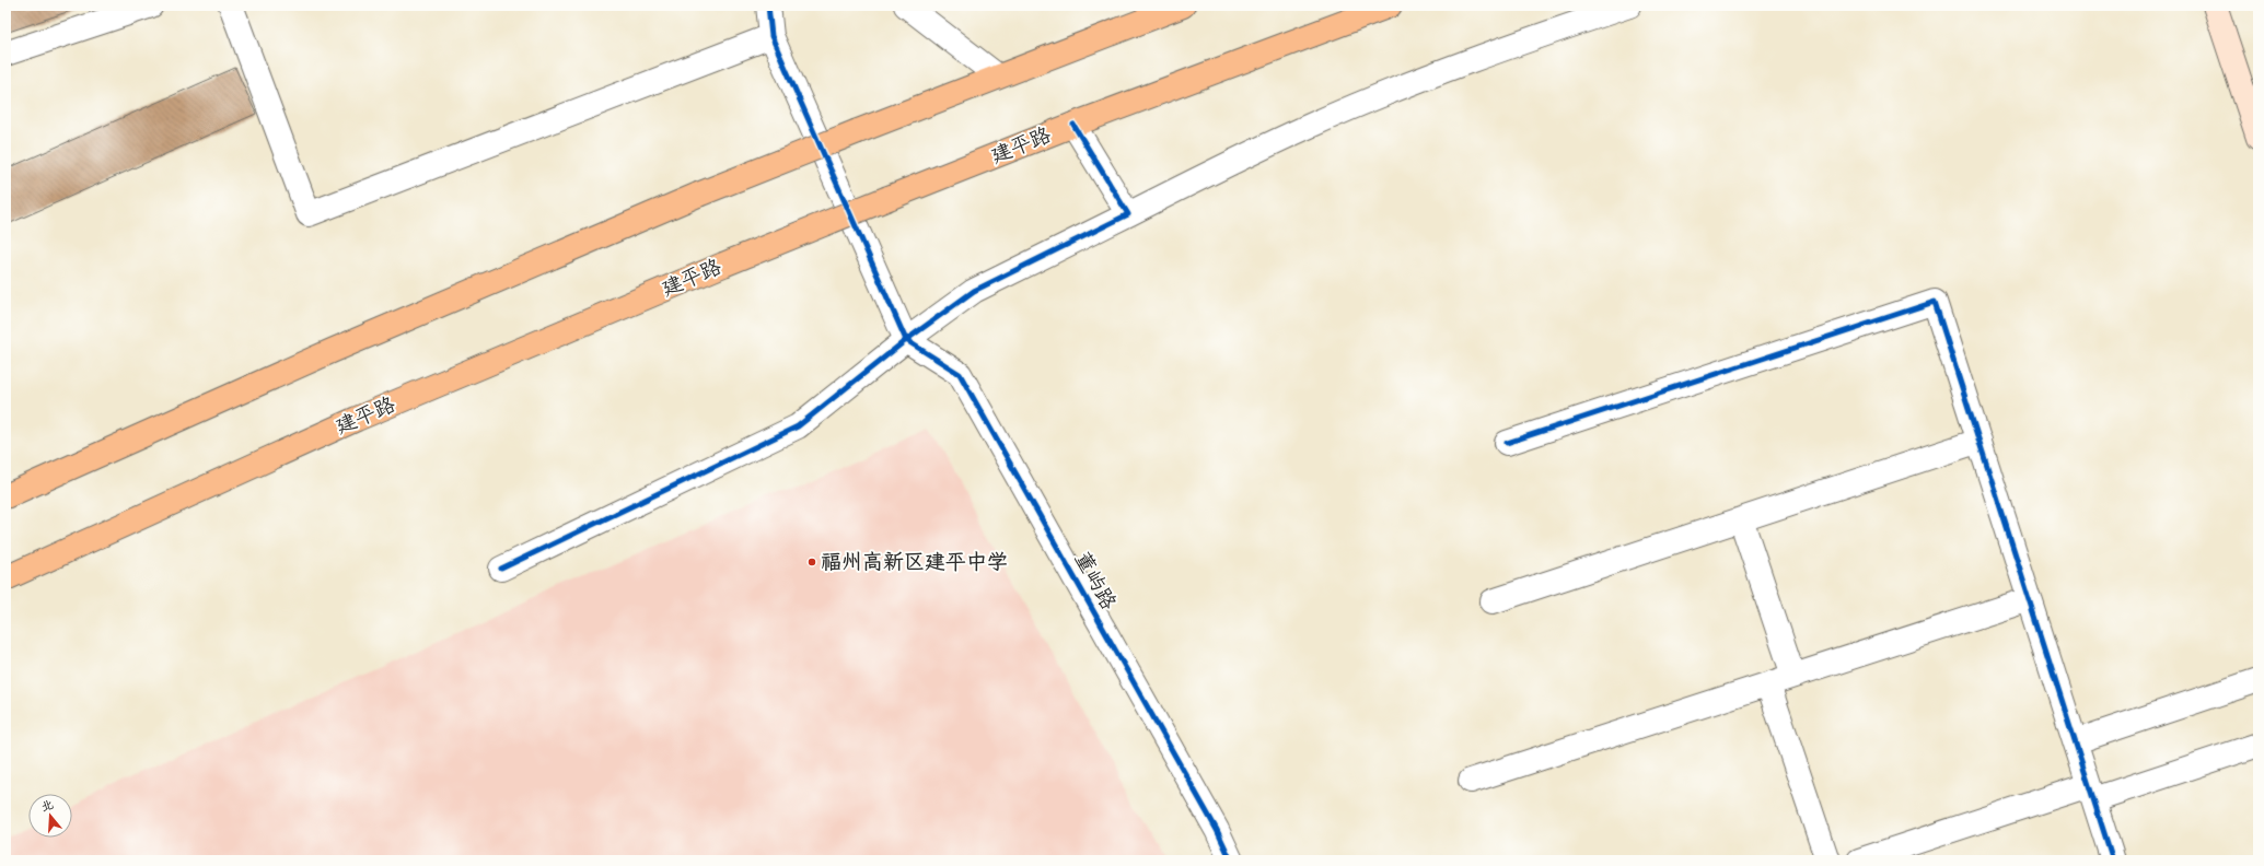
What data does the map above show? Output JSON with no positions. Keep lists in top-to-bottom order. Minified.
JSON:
{"streets":{"highway":["建平路"],"street":["董屿路"]},"places":["福州高新区建平中学"],"north":"top"}
